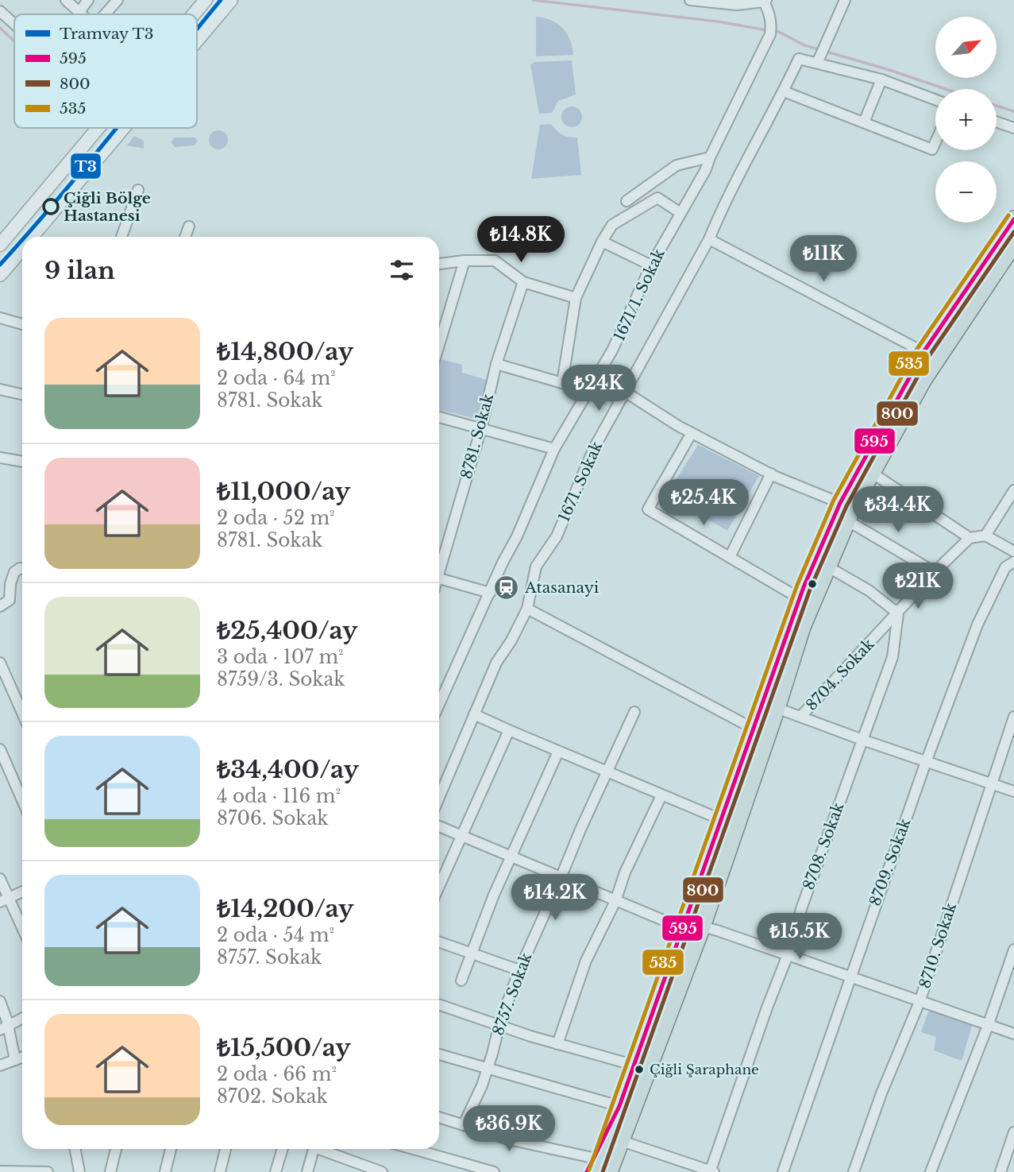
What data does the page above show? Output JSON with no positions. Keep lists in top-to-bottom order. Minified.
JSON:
{"streets":{"street":["1671/1. Sokak","8781. Sokak","1671. Sokak","8704. Sokak","8708. Sokak","8709. Sokak","8710. Sokak","8757. Sokak"]},"crossings":[["8704. Sokak","8708. Sokak"]],"places":{"other":["Çiğli Bölge Hastanesi","Çiğli Şaraphane"],"station":["Atasanayi"]},"lines":["tram line T3","transit line 535","transit line 595","transit line 800"],"legend":["Tramvay T3","595","800","535"],"north":"top right","page":{"map_buttons":["+","−"],"price":["₺14.8K","₺11K","₺24K","₺25.4K","₺34.4K","₺21K","₺14.2K","₺15.5K","₺36.9K"],"heading":"9 ilan","list":[{"name":"₺14,800/ay","note":"2 oda · 64 m² · 8781. Sokak"},{"name":"₺11,000/ay","note":"2 oda · 52 m² · 8781. Sokak"},{"name":"₺25,400/ay","note":"3 oda · 107 m² · 8759/3. Sokak"},{"name":"₺34,400/ay","note":"4 oda · 116 m² · 8706. Sokak"},{"name":"₺14,200/ay","note":"2 oda · 54 m² · 8757. Sokak"},{"name":"₺15,500/ay","note":"2 oda · 66 m² · 8702. Sokak"}]}}
